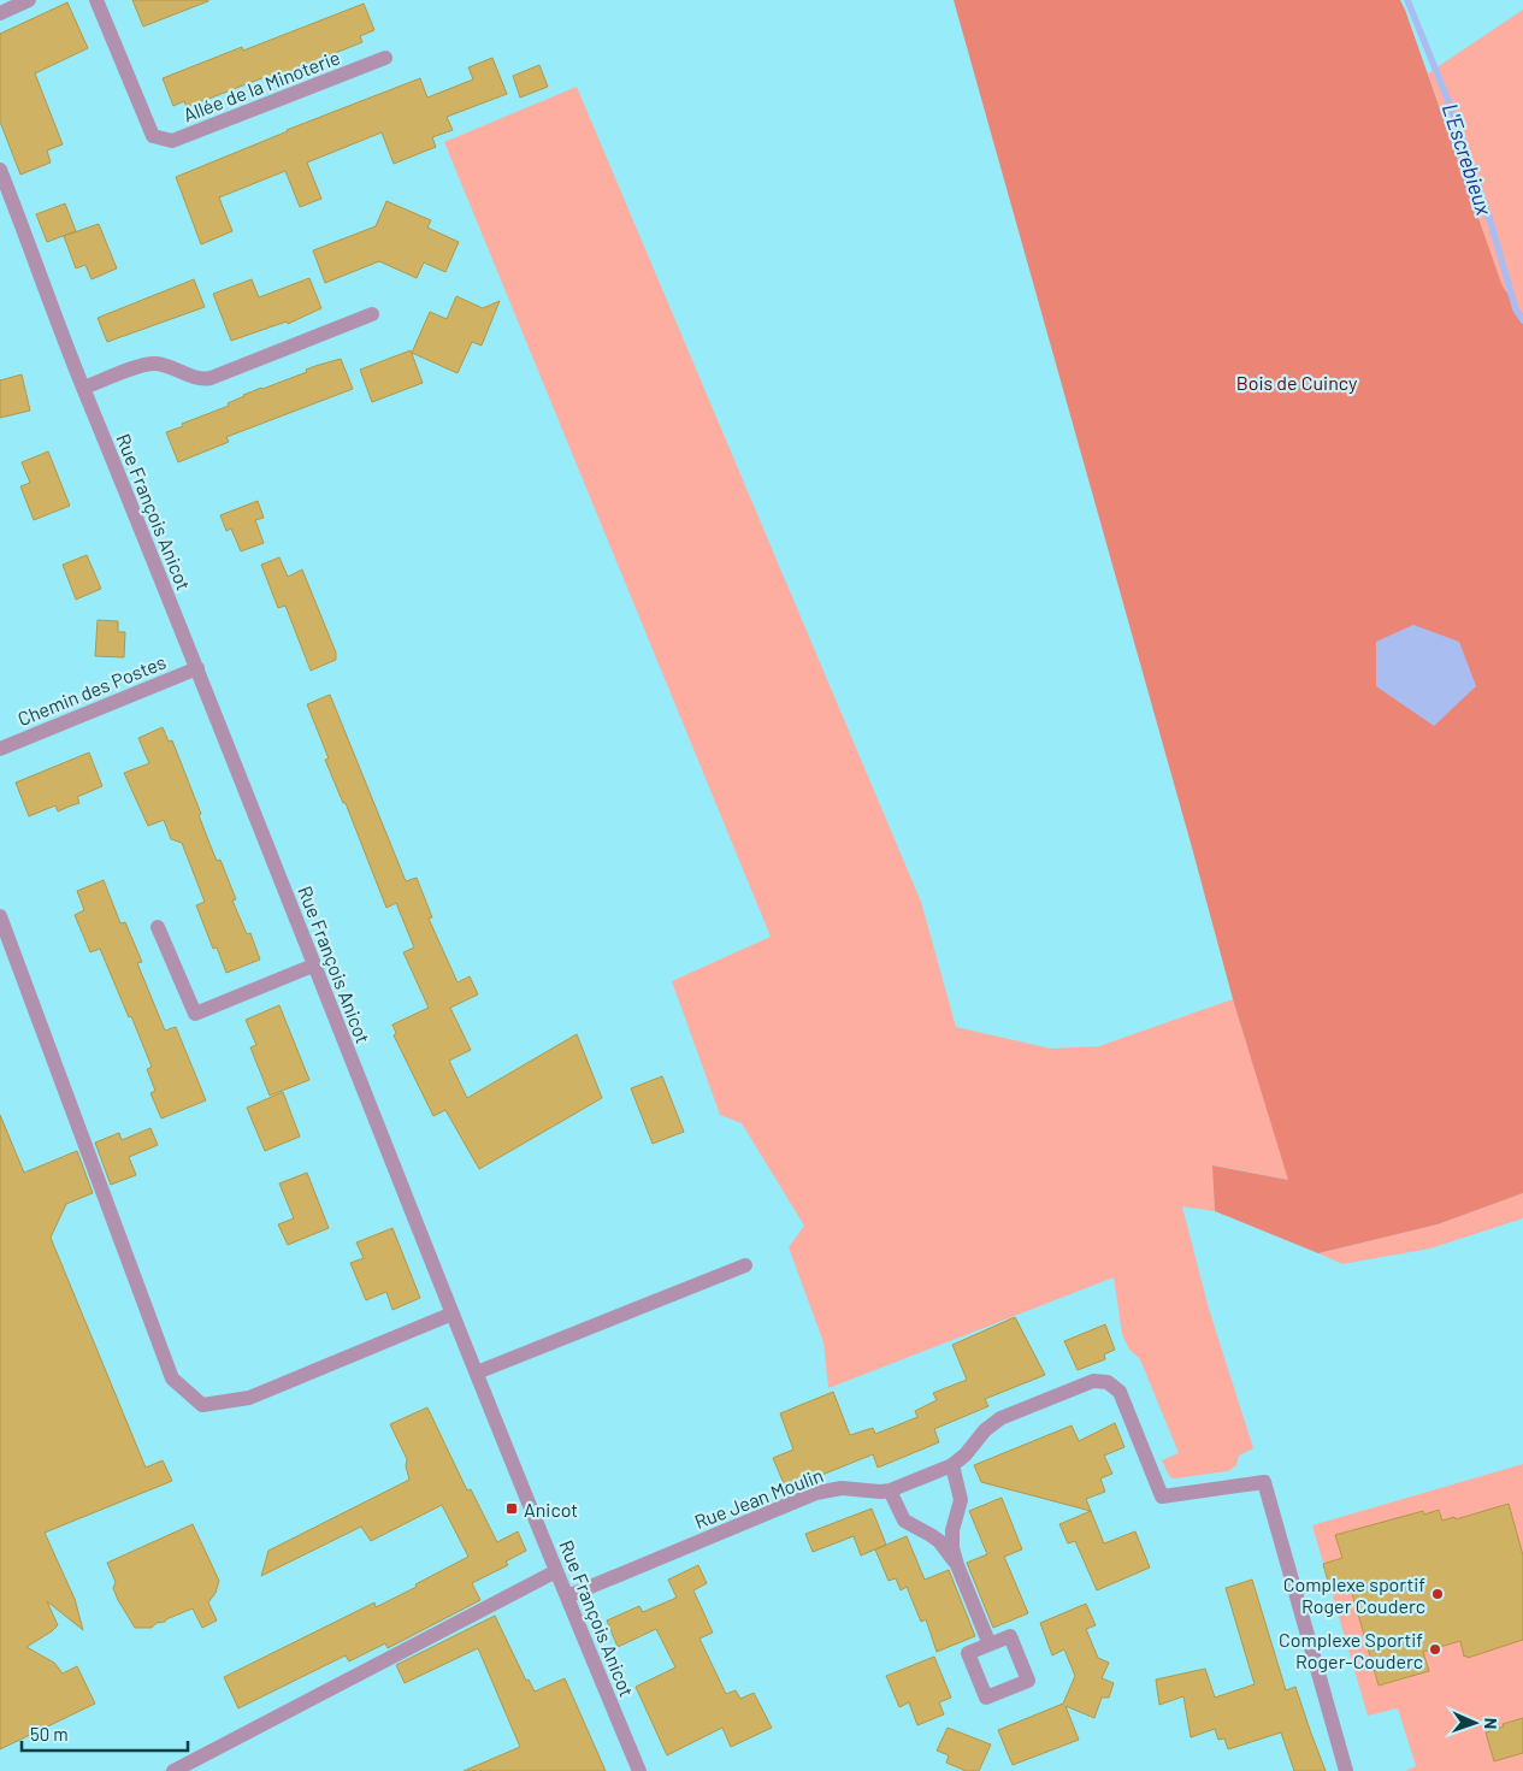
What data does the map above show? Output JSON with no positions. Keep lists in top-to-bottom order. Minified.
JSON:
{"streets":{"street":["Allée de la Minoterie","Rue François Anicot","Chemin des Postes","Rue Jean Moulin"]},"crossings":[["Rue François Anicot","Chemin des Postes"],["Rue François Anicot","Rue Jean Moulin"]],"water":["L'Escrebieux"],"parks":["Bois de Cuincy"],"places":{"transit":["Anicot"],"other":["Complexe sportif Roger Couderc","Complexe Sportif Roger-Couderc"]},"scale_bar":"50 m","north":"right"}
